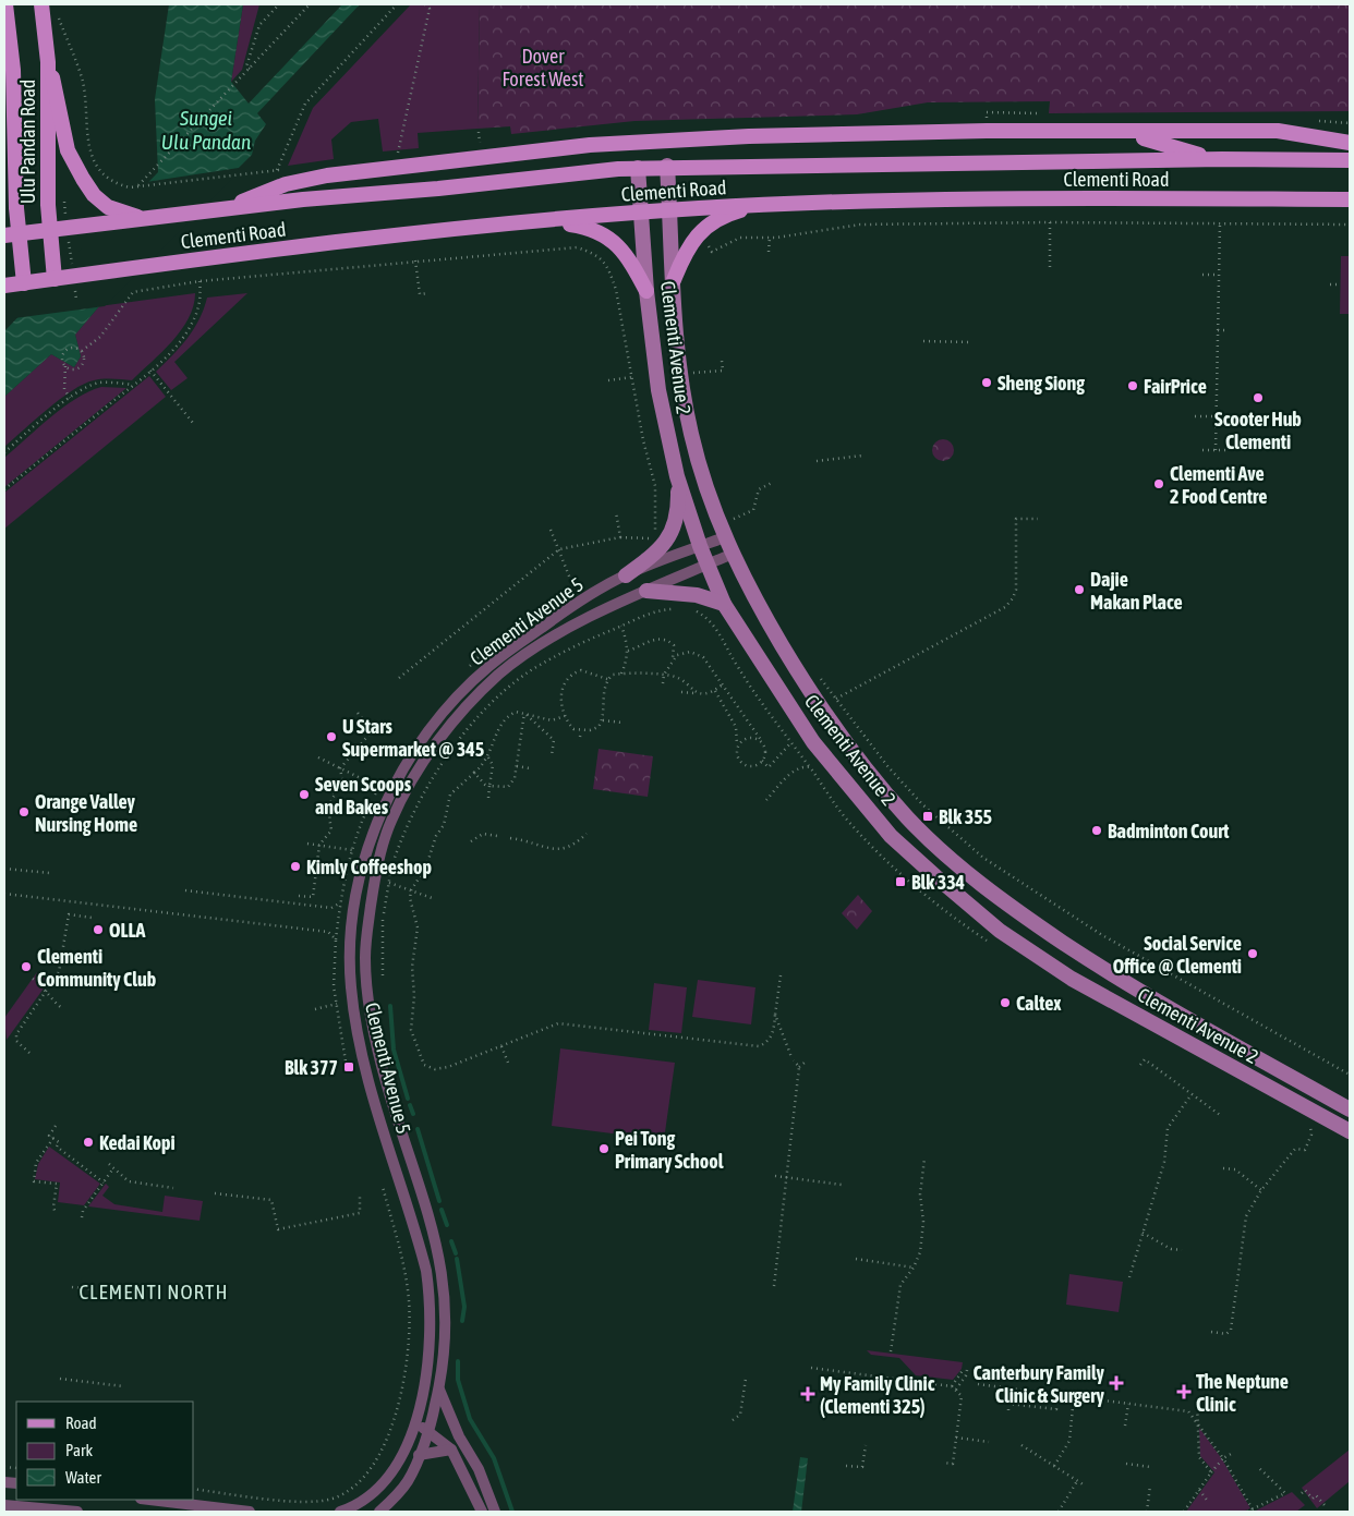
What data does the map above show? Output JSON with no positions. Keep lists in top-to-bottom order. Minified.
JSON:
{"streets":{"main road":["Ulu Pandan Road","Clementi Road","Clementi Avenue 2"],"street":["Clementi Avenue 5"]},"crossings":[["Ulu Pandan Road","Clementi Road"],["Clementi Road","Clementi Avenue 2"],["Clementi Avenue 2","Clementi Avenue 5"]],"districts":["CLEMENTI NORTH"],"water":["Sungei Ulu Pandan"],"parks":["Dover Forest West"],"places":{"other":["Sheng Siong","FairPrice","Scooter Hub Clementi","Clementi Ave 2 Food Centre","Dajie Makan Place","U Stars Supermarket @ 345","Seven Scoops and Bakes","Orange Valley Nursing Home","Badminton Court","Kimly Coffeeshop","OLLA","Social Service Office @ Clementi","Clementi Community Club","Caltex","Kedai Kopi","Pei Tong Primary School"],"transit":["Blk 355","Blk 334","Blk 377"],"health":["Canterbury Family Clinic & Surgery","The Neptune Clinic","My Family Clinic (Clementi 325)"]},"legend":["Road","Park","Water"]}
